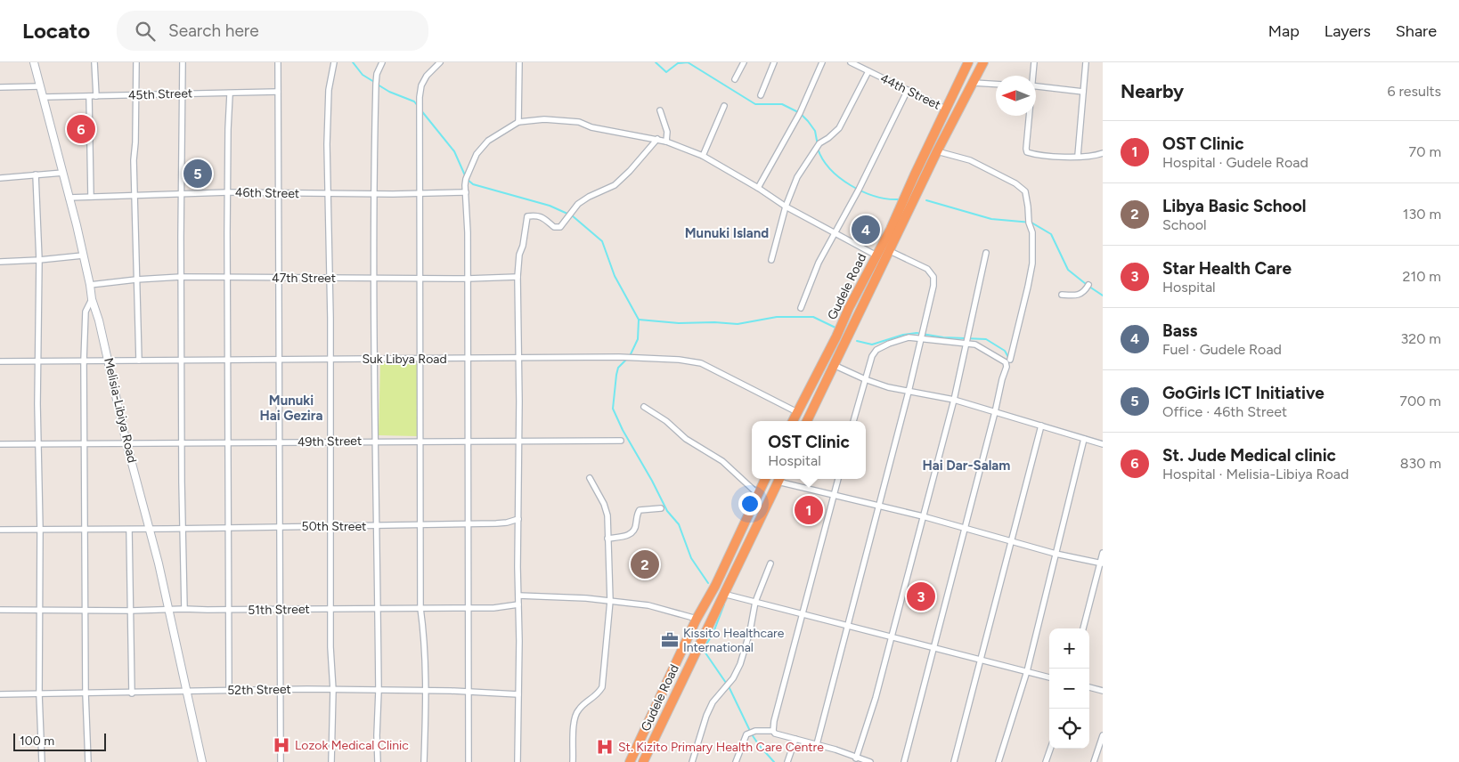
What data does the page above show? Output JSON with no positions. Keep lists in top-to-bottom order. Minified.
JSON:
{"streets":{"highway":["Gudele Road"],"main road":["Melisia-Libiya Road"],"street":["44th Street","45th Street","46th Street","47th Street","Suk Libya Road","49th Street","50th Street","51th Street","52th Street"]},"crossings":[["44th Street","Gudele Road"],["45th Street","Melisia-Libiya Road"],["46th Street","Melisia-Libiya Road"],["47th Street","Melisia-Libiya Road"],["Gudele Road","Suk Libya Road"],["Suk Libya Road","Melisia-Libiya Road"],["Melisia-Libiya Road","49th Street"],["Melisia-Libiya Road","50th Street"],["Melisia-Libiya Road","51th Street"],["Melisia-Libiya Road","52th Street"]],"districts":["Munuki Island","Munuki Hai Gezira","Hai Dar-Salam"],"places":{"office":["Kissito Healthcare International"],"hospital":["Lozok Medical Clinic","St. Kizito Primary Health Care Centre"]},"scale_bar":"100 m","north":"left","page":{"header":"Locato","search":"Search here","nav":["Map","Layers","Share"],"heading":["Nearby","6 results"],"pins":["6","5","4","1","2","3"],"list":[{"mark":"1","name":"OST Clinic","note":"Hospital · Gudele Road","value":"70 m"},{"mark":"2","name":"Libya Basic School","note":"School","value":"130 m"},{"mark":"3","name":"Star Health Care","note":"Hospital","value":"210 m"},{"mark":"4","name":"Bass","note":"Fuel · Gudele Road","value":"320 m"},{"mark":"5","name":"GoGirls ICT Initiative","note":"Office · 46th Street","value":"700 m"},{"mark":"6","name":"St. Jude Medical clinic","note":"Hospital · Melisia-Libiya Road","value":"830 m"}],"popup":["OST Clinic","Hospital"],"map_buttons":["+","−"],"scale":"100 m"}}
